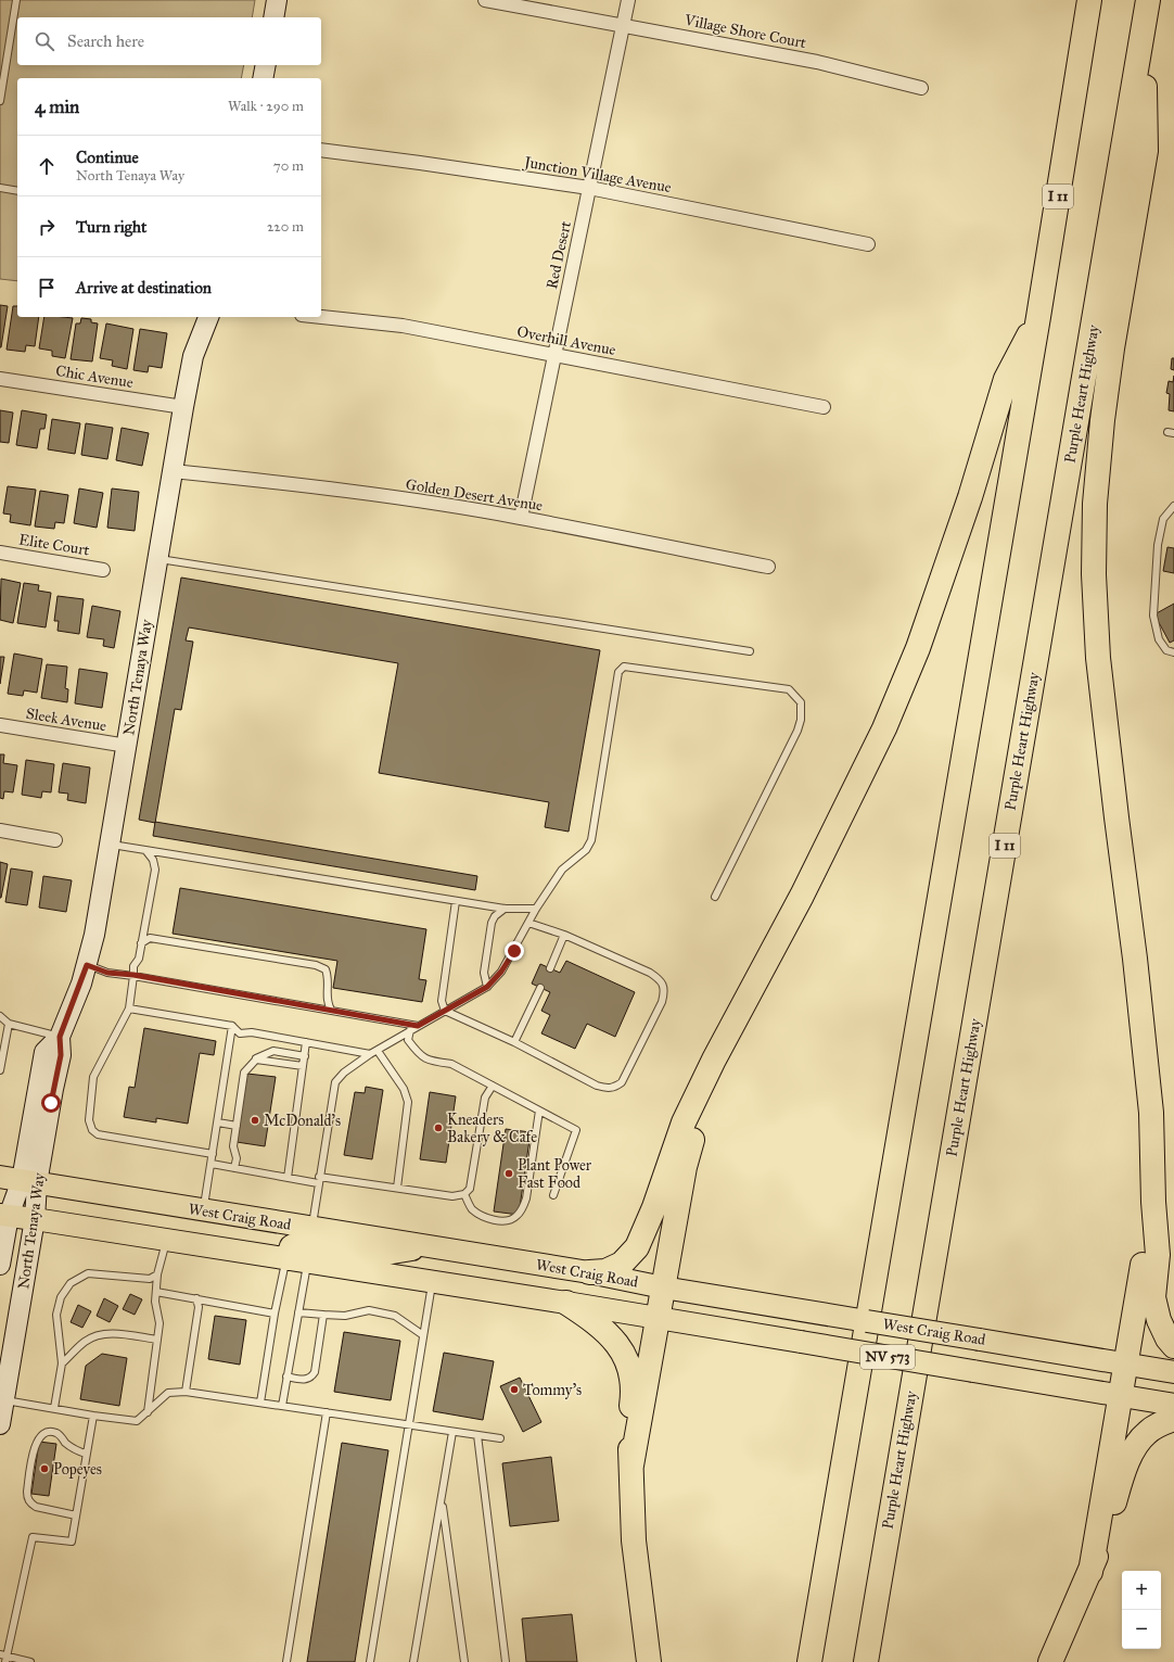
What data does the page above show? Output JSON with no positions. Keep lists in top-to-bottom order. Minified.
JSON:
{"streets":{"highway":["I 11","Purple Heart Highway"],"main road":["North Tenaya Way","West Craig Road","NV 573"],"street":["Village Shore Court","Junction Village Avenue","Red Desert","Overhill Avenue","Chic Avenue","Golden Desert Avenue","Elite Court","Sleek Avenue"]},"crossings":[["Village Shore Court","Red Desert"],["Junction Village Avenue","Red Desert"],["Red Desert","Overhill Avenue"],["Red Desert","Golden Desert Avenue"],["Chic Avenue","North Tenaya Way"],["Golden Desert Avenue","North Tenaya Way"],["North Tenaya Way","Sleek Avenue"],["North Tenaya Way","West Craig Road"]],"places":["McDonald's","Kneaders Bakery & Cafe","Plant Power Fast Food","Tommy’s","Popeyes"],"page":{"search":"Search here","heading":["4 min","Walk · 290 m"],"list":[["Continue","North Tenaya Way","70 m"],["Turn right","220 m"],"Arrive at destination"],"map_buttons":["+","−"]}}
